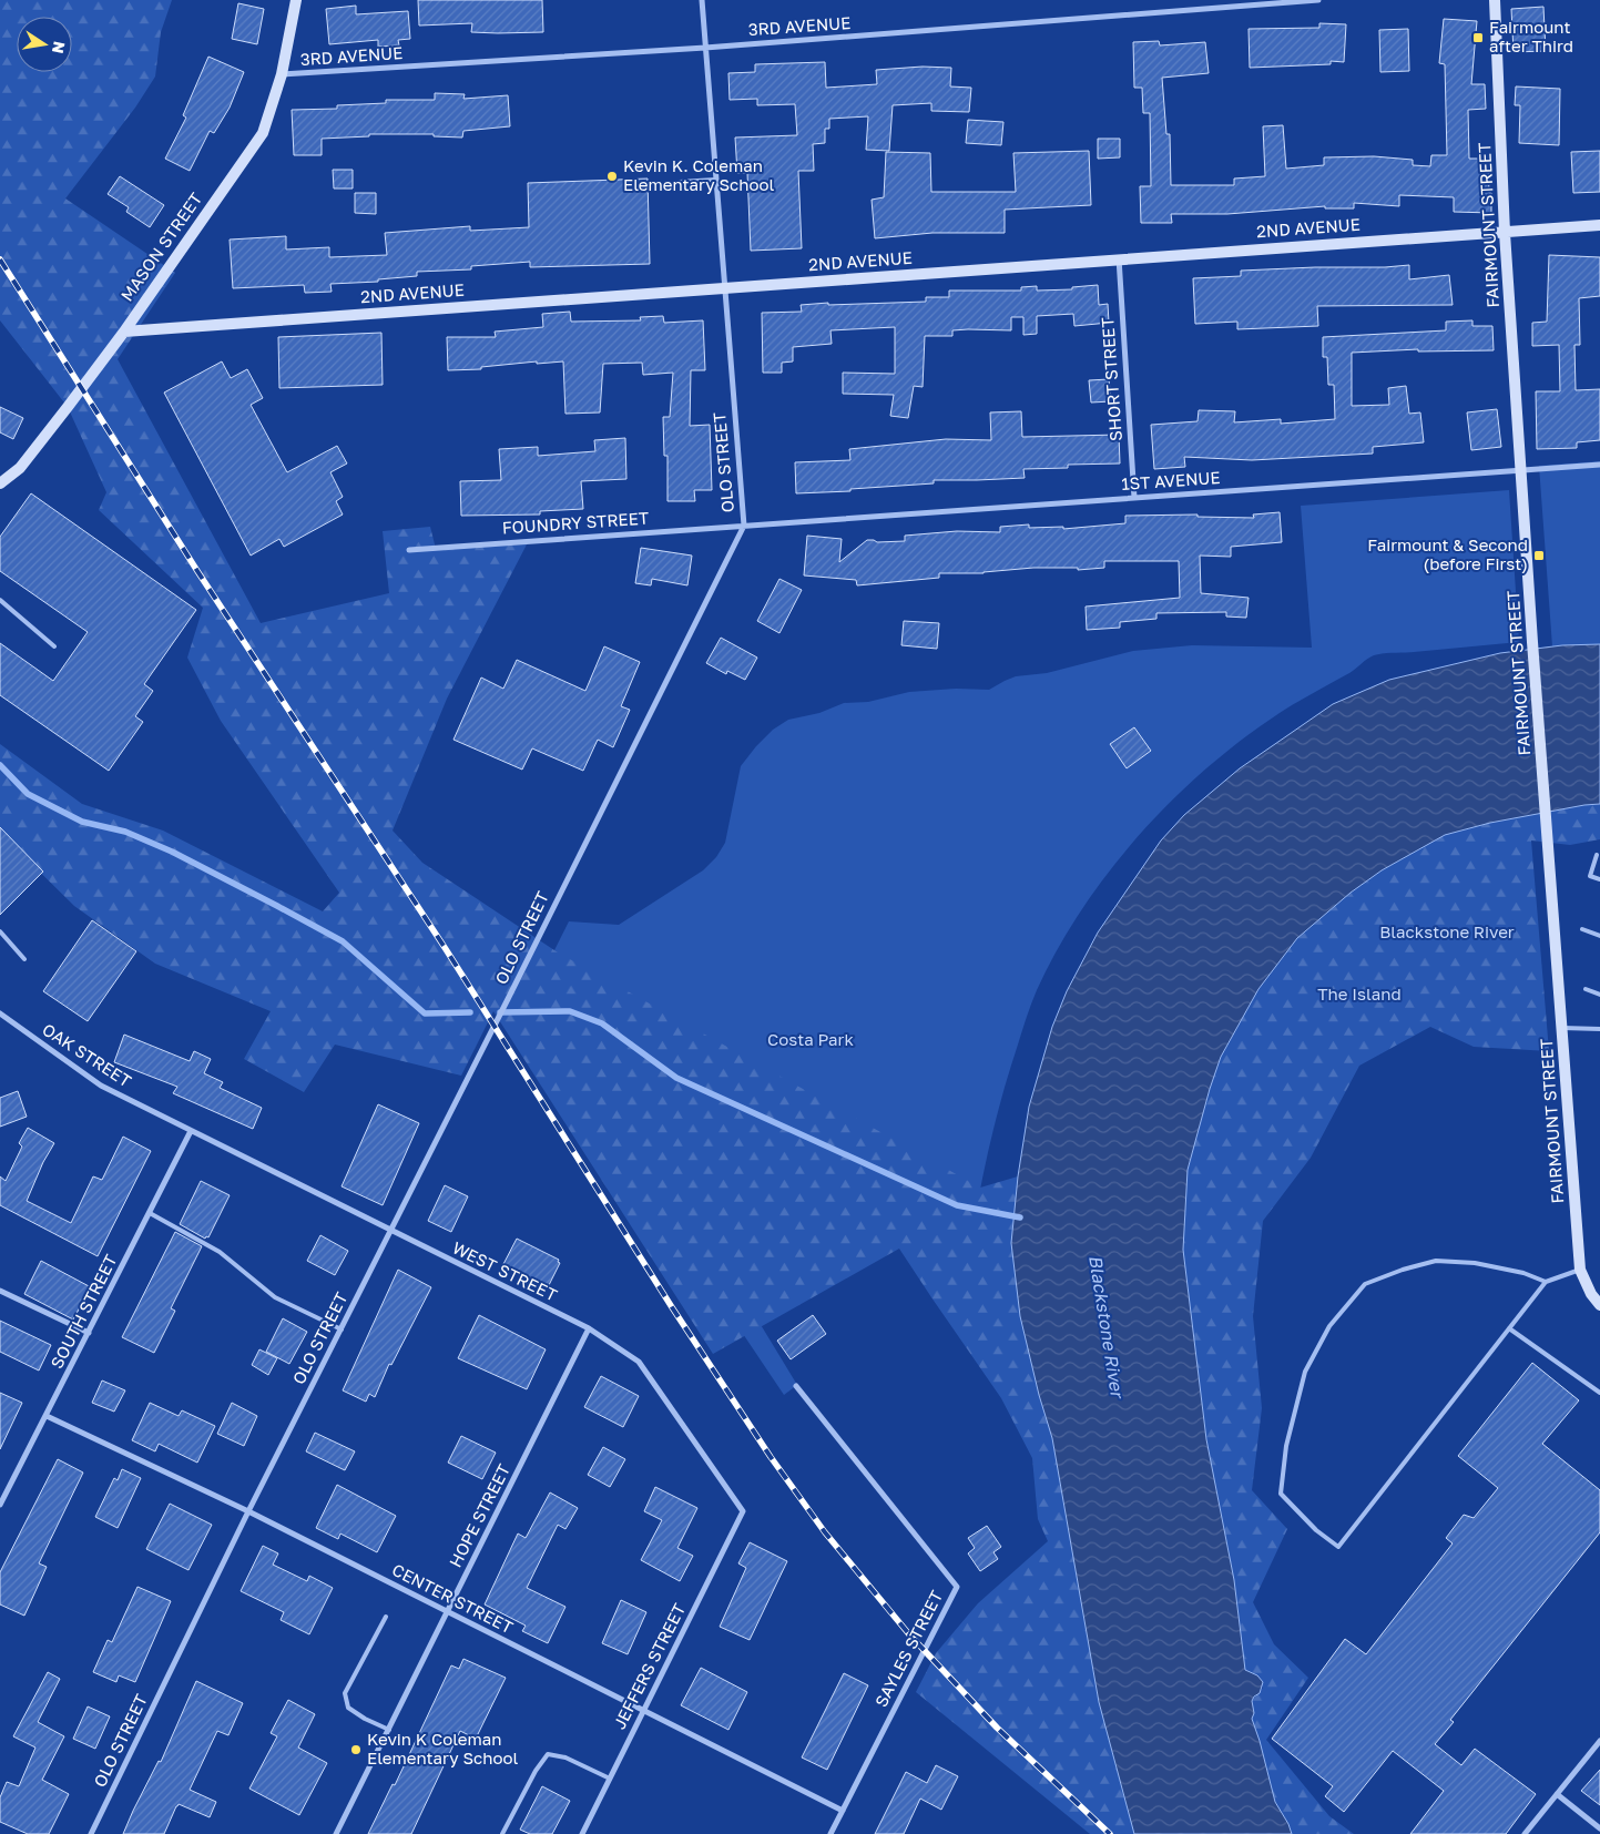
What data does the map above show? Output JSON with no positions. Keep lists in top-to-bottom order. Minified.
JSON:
{"streets":{"street":["3RD AVENUE","FAIRMOUNT STREET","2ND AVENUE","MASON STREET","SHORT STREET","OLO STREET","1ST AVENUE","FOUNDRY STREET","OAK STREET","WEST STREET","SOUTH STREET","HOPE STREET","CENTER STREET","SAYLES STREET","JEFFERS STREET"]},"crossings":[["3RD AVENUE","MASON STREET"],["3RD AVENUE","OLO STREET"],["FAIRMOUNT STREET","2ND AVENUE"],["FAIRMOUNT STREET","1ST AVENUE"],["2ND AVENUE","MASON STREET"],["2ND AVENUE","SHORT STREET"],["2ND AVENUE","OLO STREET"],["SHORT STREET","1ST AVENUE"],["OLO STREET","1ST AVENUE"],["OLO STREET","FOUNDRY STREET"],["OLO STREET","WEST STREET"],["OLO STREET","CENTER STREET"],["1ST AVENUE","FOUNDRY STREET"],["OAK STREET","WEST STREET"],["OAK STREET","SOUTH STREET"],["WEST STREET","SOUTH STREET"],["WEST STREET","HOPE STREET"],["WEST STREET","JEFFERS STREET"],["SOUTH STREET","CENTER STREET"],["HOPE STREET","CENTER STREET"],["CENTER STREET","SAYLES STREET"],["CENTER STREET","JEFFERS STREET"]],"water":["Blackstone River"],"parks":["Blackstone River","The Island","Costa Park"],"places":{"transit":["Fairmount after Third","Fairmount & Second (before First)"],"other":["Kevin K. Coleman Elementary School","Kevin K Coleman Elementary School"]},"north":"right"}
